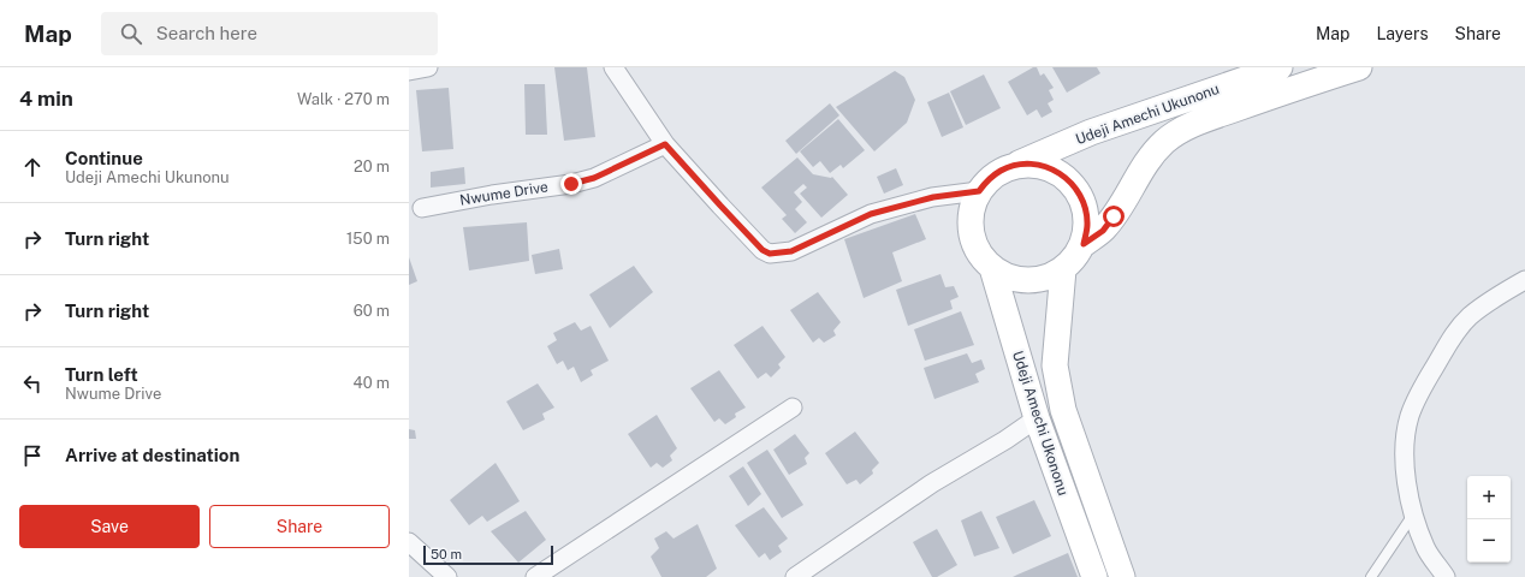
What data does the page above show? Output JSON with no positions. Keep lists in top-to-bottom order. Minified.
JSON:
{"streets":{"main road":["Udeji Amechi Ukunonu","Udeji Amechi Ukononu"],"street":["Nwume Drive"]},"crossings":[["Udeji Amechi Ukunonu","Udeji Amechi Ukononu"]],"scale_bar":"50 m","page":{"header":"Map","search":"Search here","nav":["Map","Layers","Share"],"heading":["4 min","Walk · 270 m"],"list":[["Continue","Udeji Amechi Ukunonu","20 m"],["Turn right","150 m"],["Turn right","60 m"],["Turn left","Nwume Drive","40 m"],"Arrive at destination"],"map_buttons":["+","−"],"buttons":["Save","Share"],"scale":"50 m"}}
